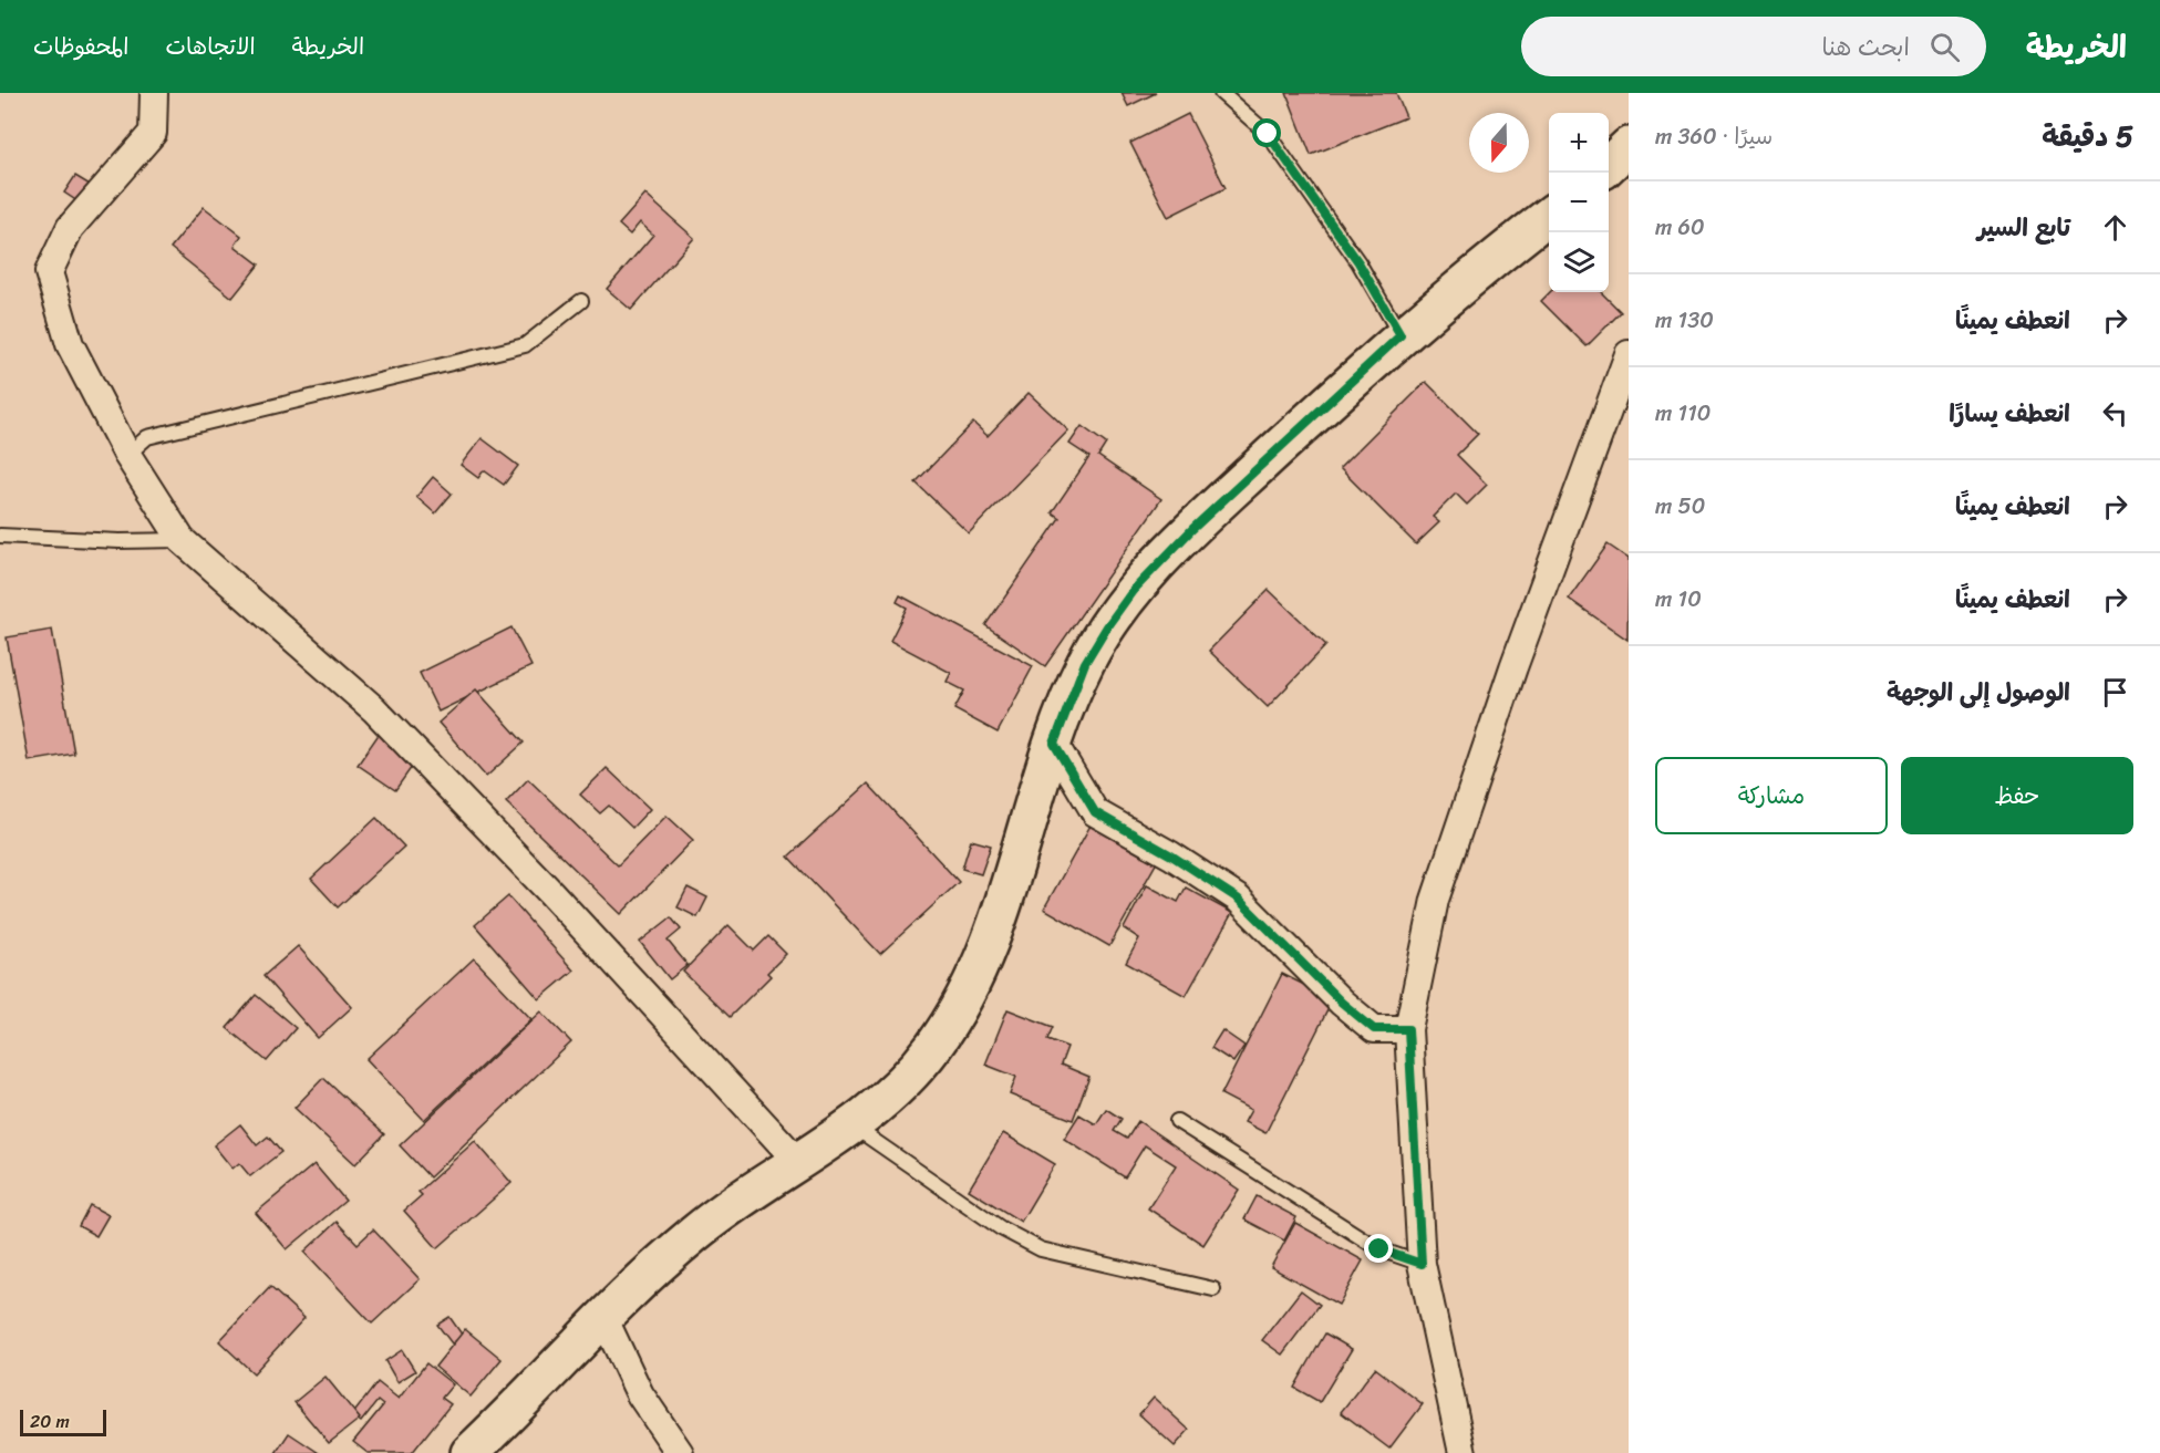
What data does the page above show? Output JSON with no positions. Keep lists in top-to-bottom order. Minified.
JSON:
{"scale_bar":"20 m","north":"bottom","page":{"header":"الخريطة","search":"ابحث هنا","nav":["الخريطة","الاتجاهات","المحفوظات"],"heading":["5 دقيقة","سيرًا · 360 m"],"map_buttons":["+","−"],"list":[["تابع السير","60 m"],["انعطف يمينًا","130 m"],["انعطف يسارًا","110 m"],["انعطف يمينًا","50 m"],["انعطف يمينًا","10 m"],"الوصول إلى الوجهة"],"buttons":["حفظ","مشاركة"],"scale":"20 m"}}
